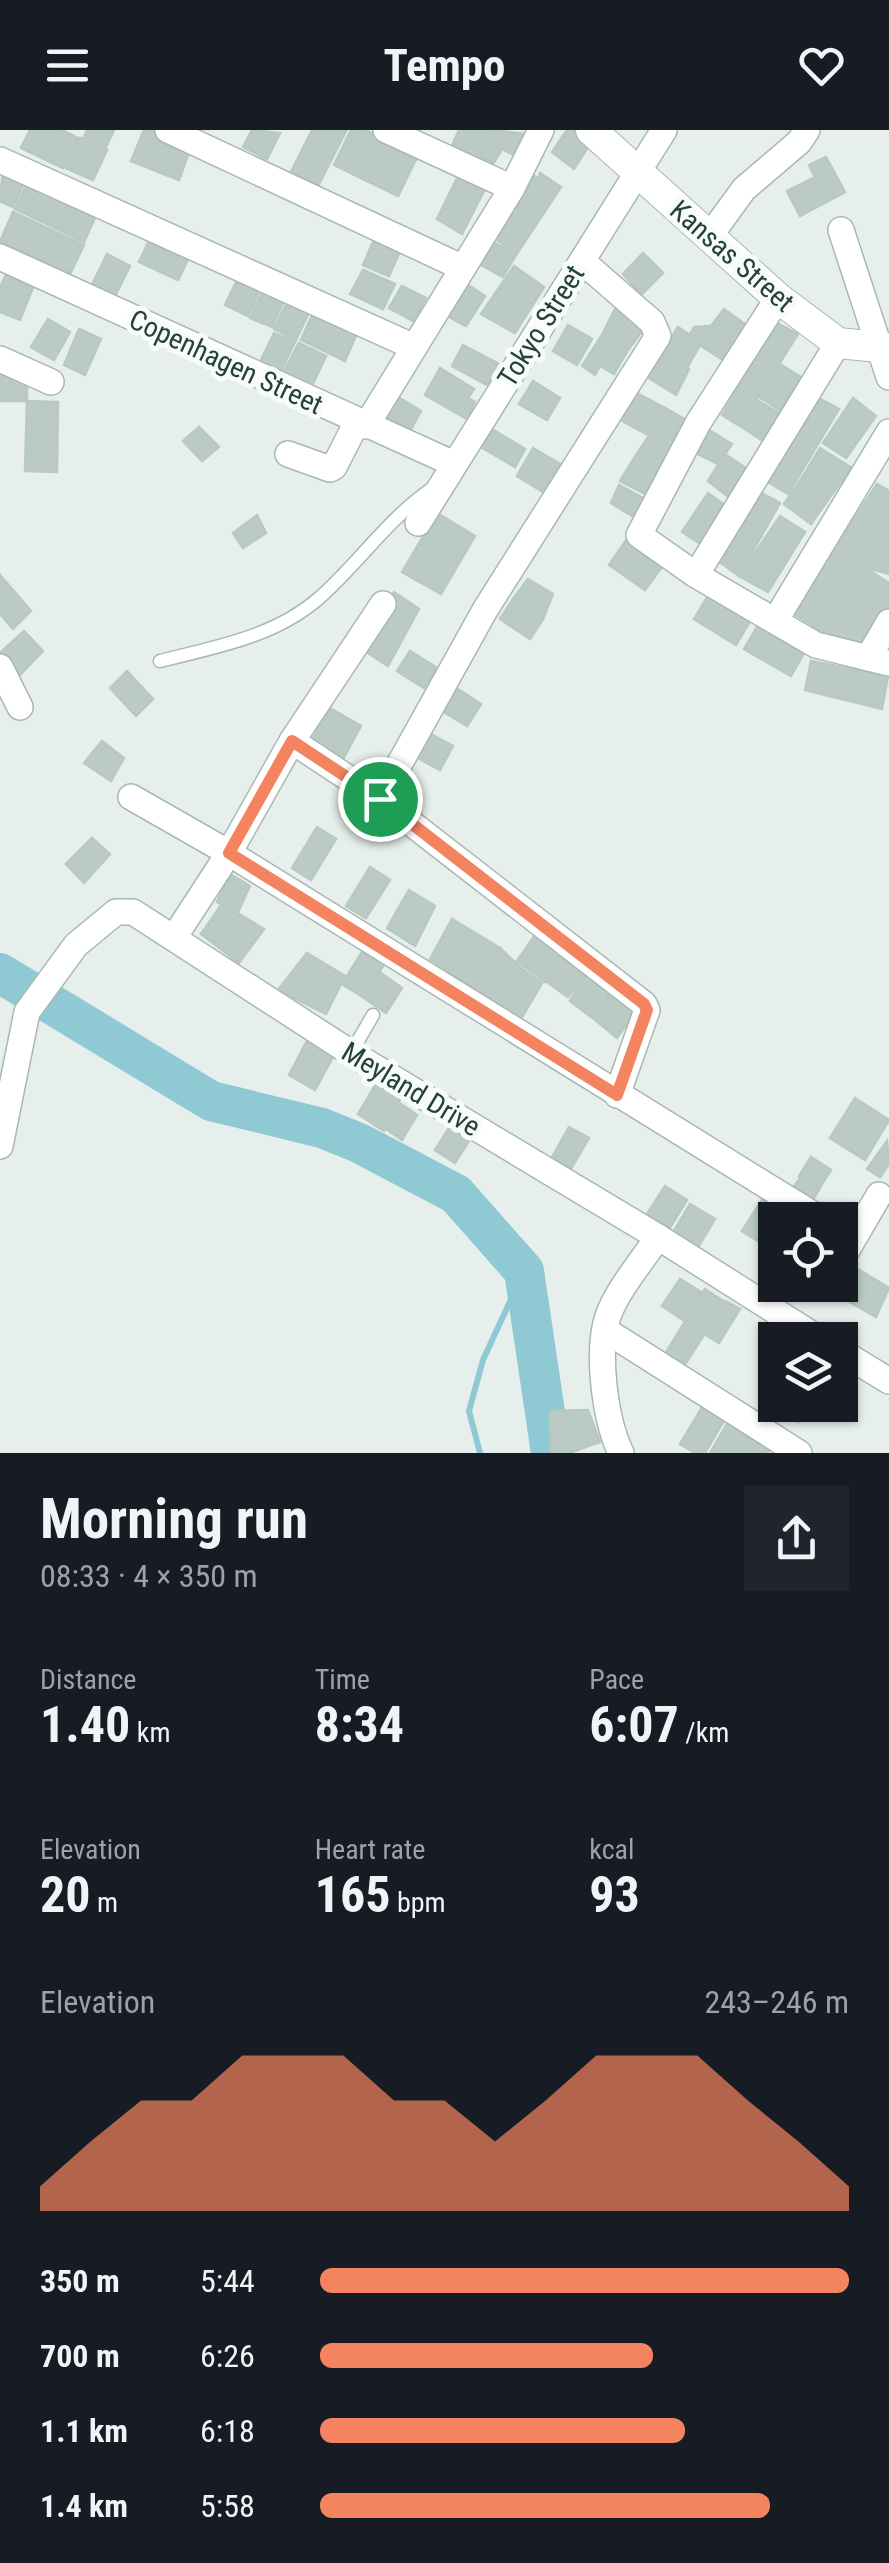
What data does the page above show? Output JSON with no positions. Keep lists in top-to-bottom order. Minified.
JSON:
{"streets":{"street":["Kansas Street","Tokyo Street","Copenhagen Street","Meyland Drive"]},"crossings":[["Kansas Street","Tokyo Street"],["Tokyo Street","Copenhagen Street"]],"page":{"header":"Tempo","heading":["Morning run","08:33 · 4 × 350 m"],"stats":[["Distance","1.40 km"],["Time","8:34"],["Pace","6:07 /km"],["Elevation","20 m"],["Heart rate","165 bpm"],["kcal","93"]],"chart":["Elevation","243–246 m"],"list":[{"name":"350 m","note":"5:44"},{"name":"700 m","note":"6:26"},{"name":"1.1 km","note":"6:18"},{"name":"1.4 km","note":"5:58"}]}}
